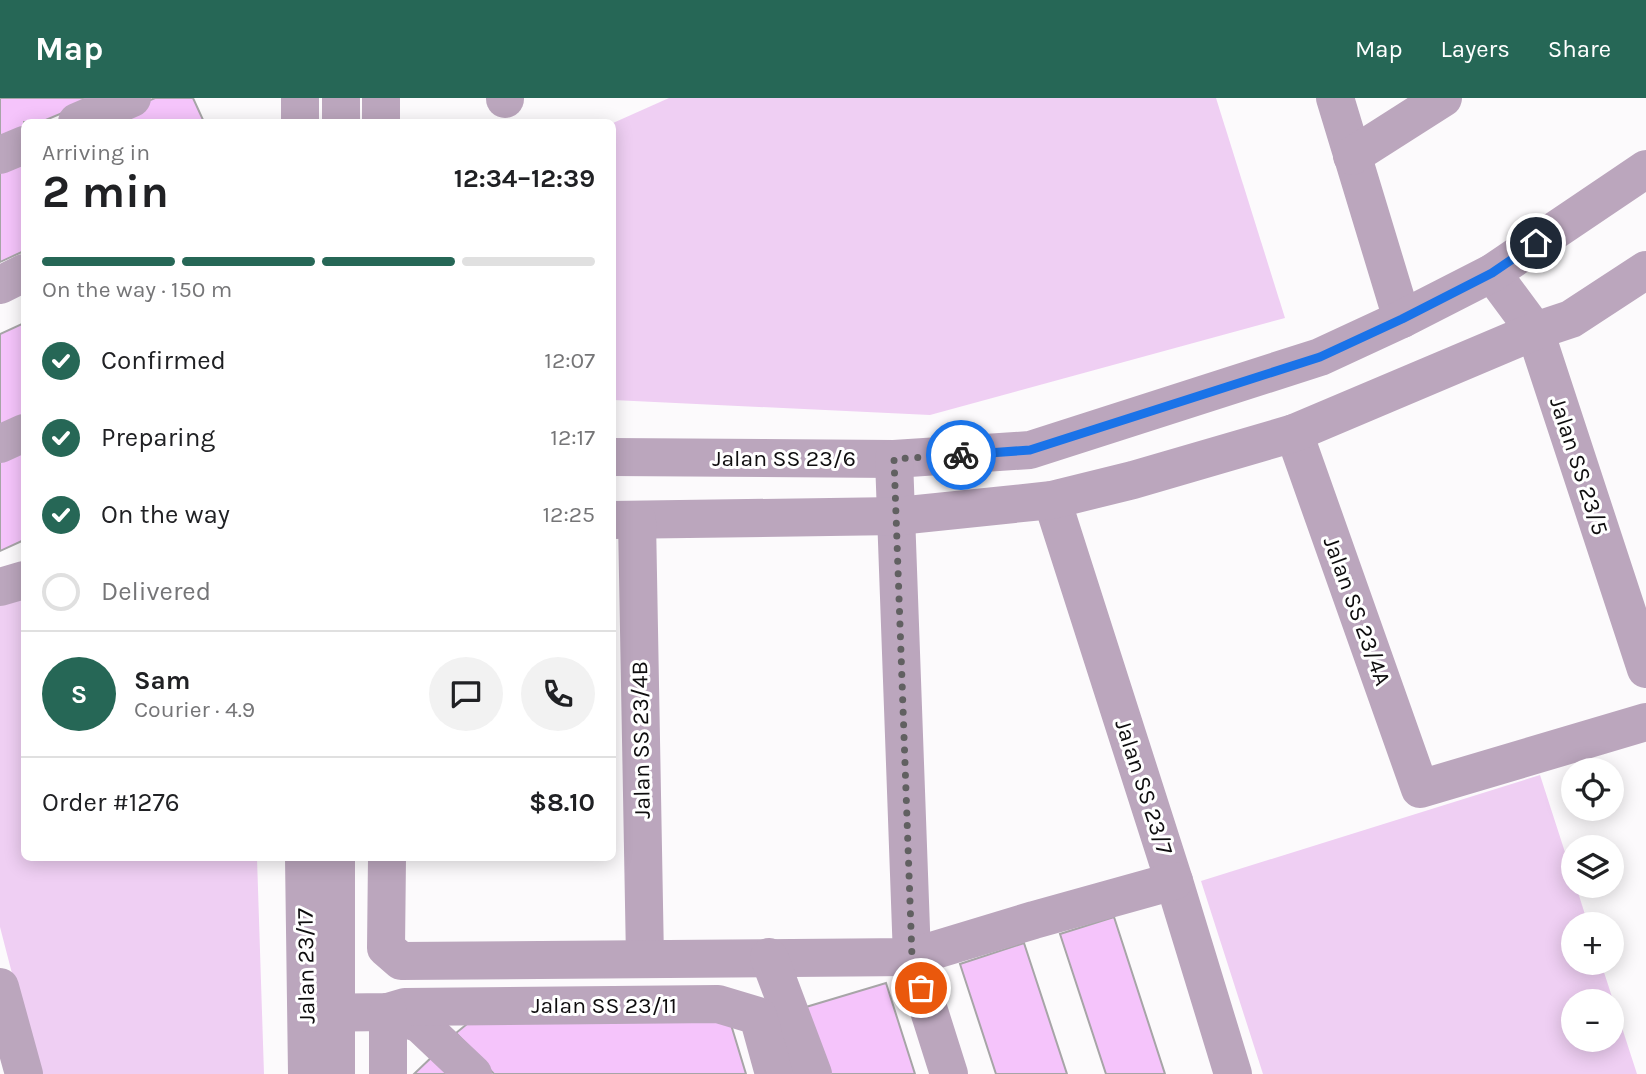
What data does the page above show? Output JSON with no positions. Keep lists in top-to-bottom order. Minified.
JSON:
{"streets":{"street":["Jalan SS 23/6","Jalan SS 23/5","Jalan SS 23/4A","Jalan SS 23/4B","Jalan SS 23/7","Jalan 23/17","Jalan SS 23/11"]},"crossings":[["Jalan SS 23/6","Jalan SS 23/5"],["Jalan 23/17","Jalan SS 23/11"]],"page":{"header":"Map","nav":["Map","Layers","Share"],"heading":["2 min","Arriving in","12:34–12:39"],"panel":["Sam","Courier · 4.9","Order #1276","$8.10"],"bar":"On the way · 150 m","list":[["Confirmed","12:07"],["Preparing","12:17"],["On the way","12:25"],"Delivered"],"round":"S","map_buttons":["+","−"]}}
